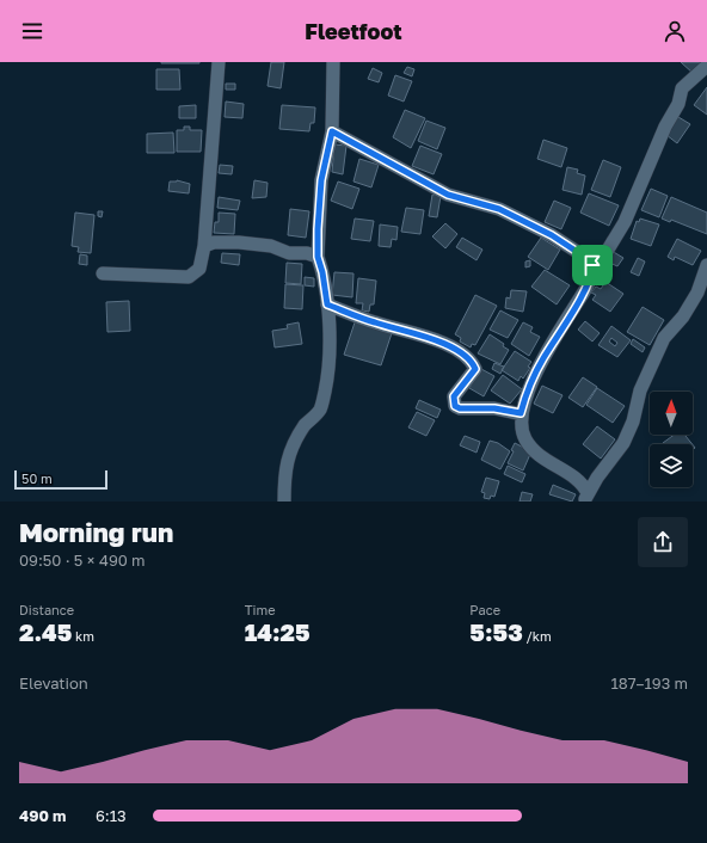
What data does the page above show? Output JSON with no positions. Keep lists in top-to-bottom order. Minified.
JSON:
{"scale_bar":"50 m","north":"top","page":{"header":"Fleetfoot","scale":"50 m","heading":["Morning run","09:50 · 5 × 490 m"],"stats":[["Distance","2.45 km"],["Time","14:25"],["Pace","5:53 /km"]],"chart":["Elevation","187–193 m"],"list":[{"name":"490 m","note":"6:13"}]}}
